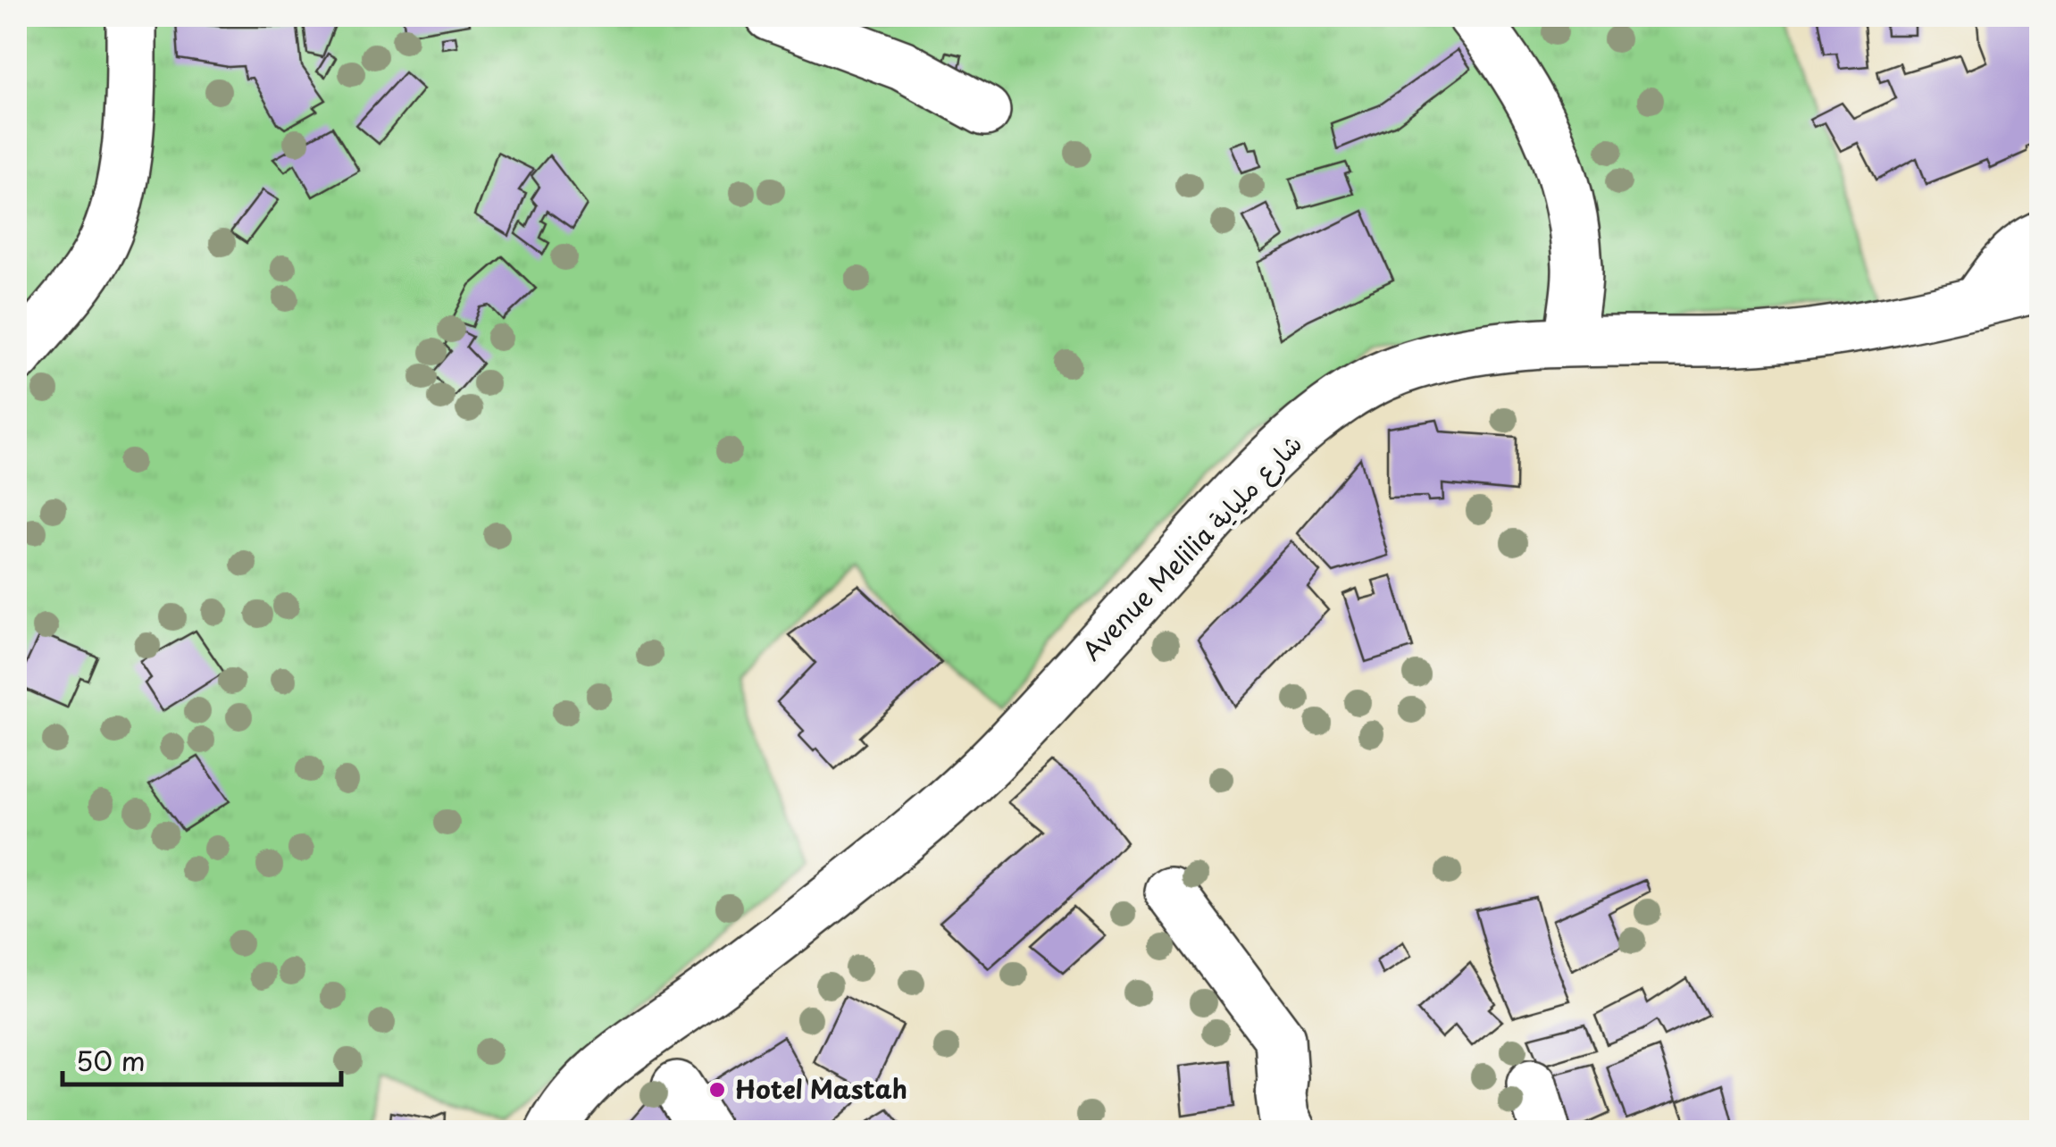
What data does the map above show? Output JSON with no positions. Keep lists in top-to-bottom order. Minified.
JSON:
{"streets":{"street":["Avenue Melilia شارع ملياية"]},"places":["Hotel Mastah"],"scale_bar":"50 m"}
